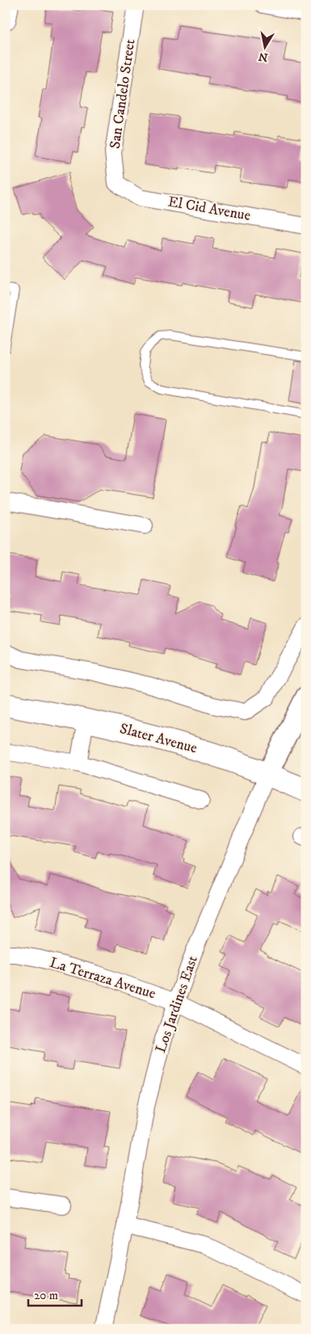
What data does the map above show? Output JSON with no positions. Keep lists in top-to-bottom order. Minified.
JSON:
{"streets":{"main road":["Slater Avenue"],"street":["San Candelo Street","El Cid Avenue","La Terraza Avenue","Los Jardines East"]},"crossings":[["San Candelo Street","El Cid Avenue"],["Slater Avenue","Los Jardines East"],["La Terraza Avenue","Los Jardines East"]],"scale_bar":"20 m","north":"bottom"}
